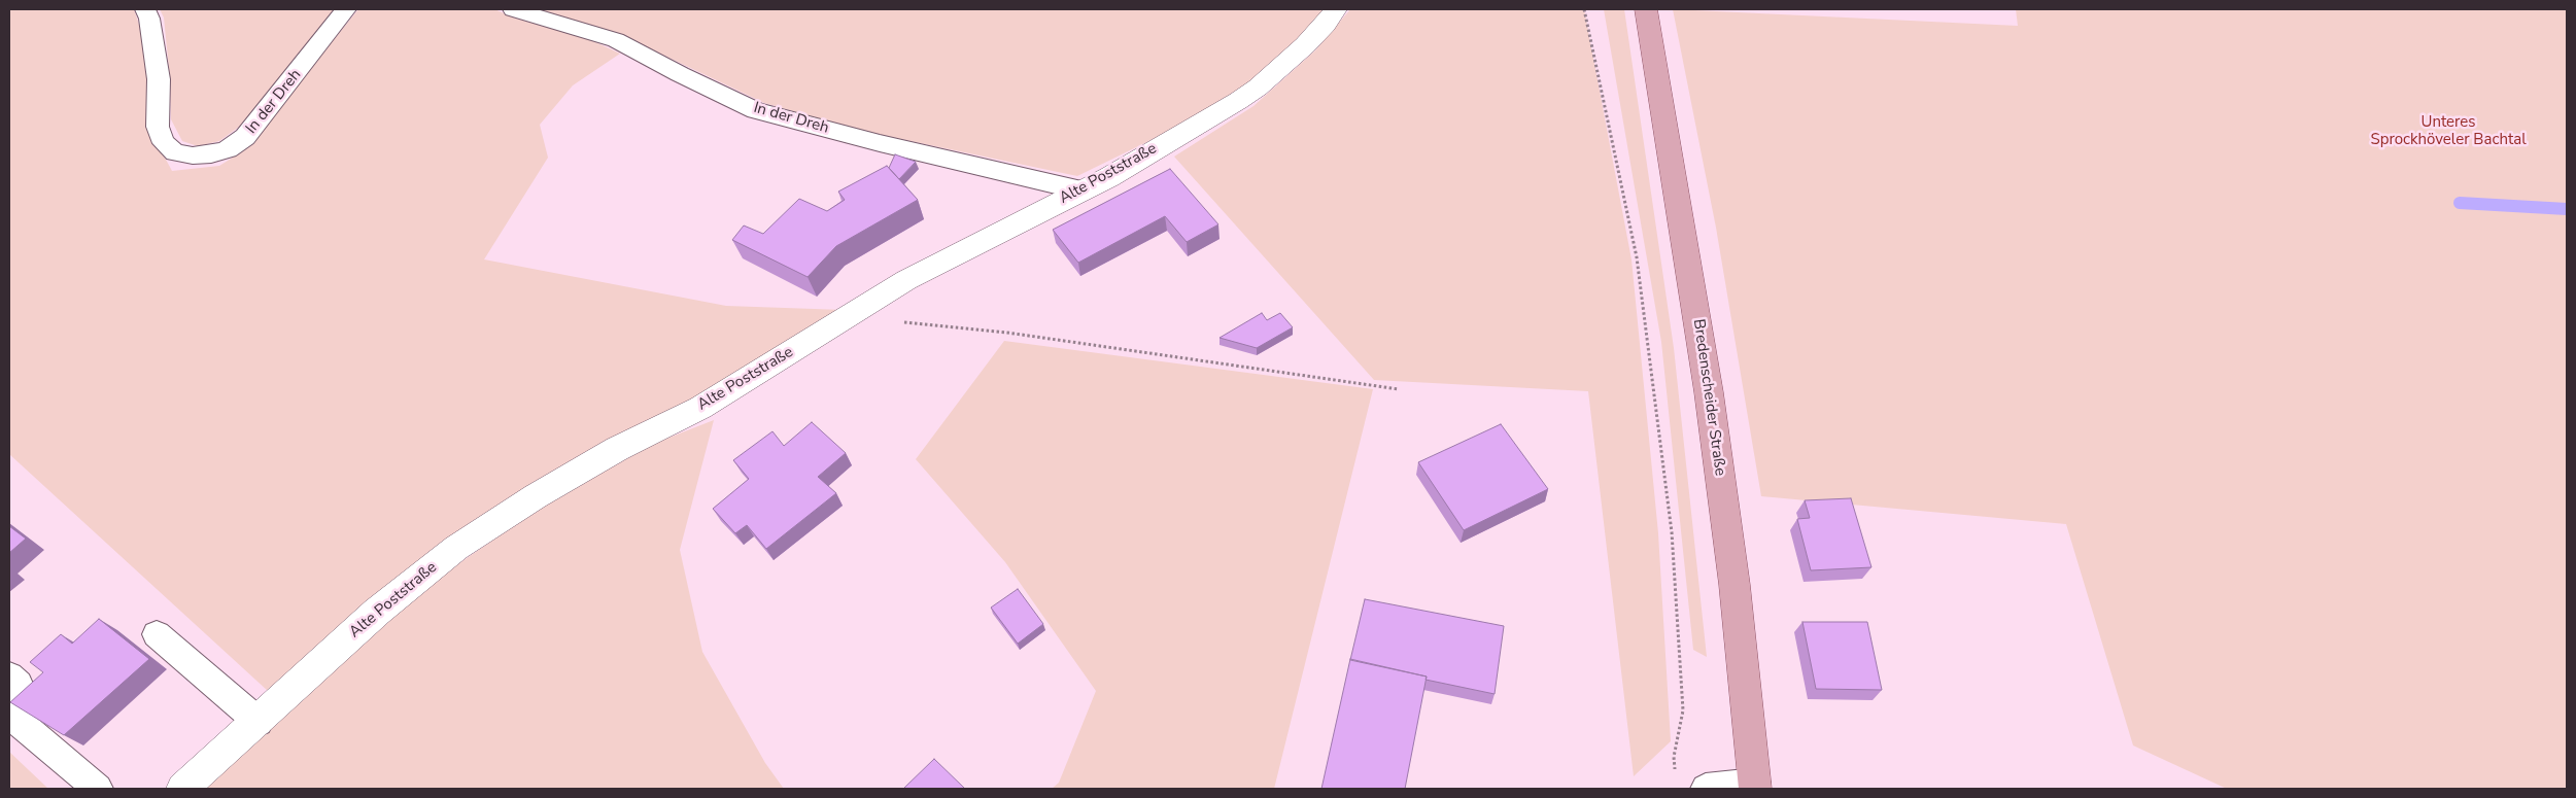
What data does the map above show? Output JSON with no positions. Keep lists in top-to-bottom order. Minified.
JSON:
{"streets":{"main road":["Bredenscheider Straße"],"street":["Alte Poststraße"],"lane":["In der Dreh"]},"crossings":[["In der Dreh","Alte Poststraße"]],"parks":["Unteres Sprockhöveler Bachtal"]}
